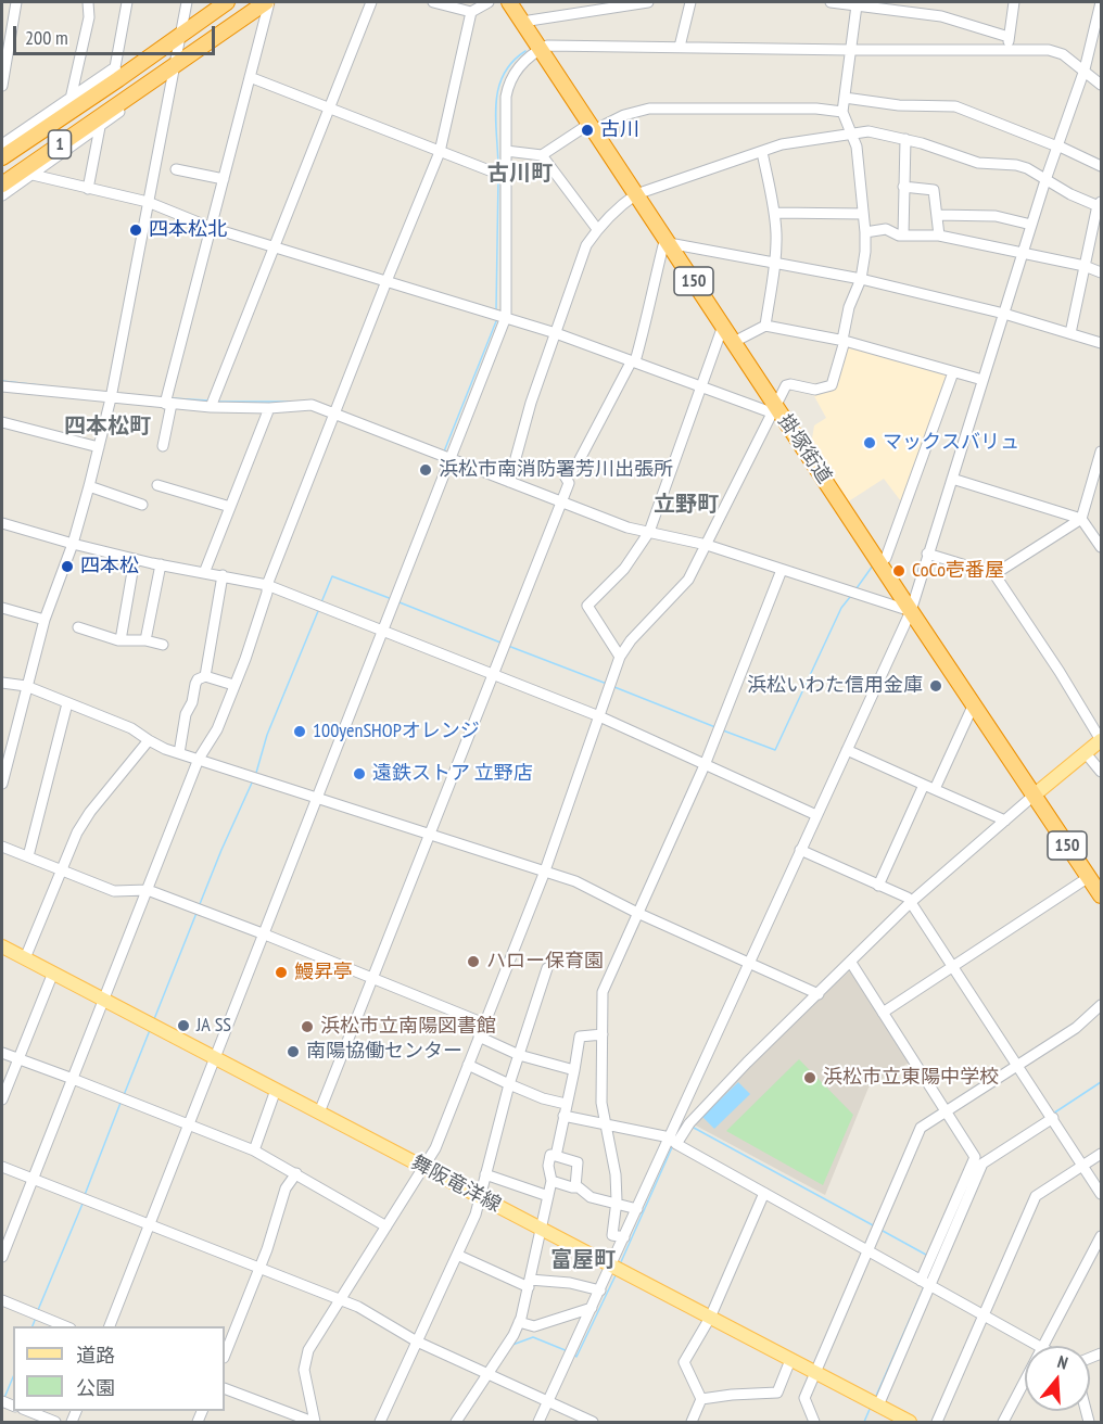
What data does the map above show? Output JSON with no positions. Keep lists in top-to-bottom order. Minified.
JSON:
{"streets":{"highway":["1","150","掛塚街道"],"main road":["舞阪竜洋線"]},"districts":["古川町","四本松町","立野町","富屋町"],"places":["古川","四本松北","マックスバリュ","浜松市南消防署芳川出張所","四本松","CoCo壱番屋","浜松いわた信用金庫","100yenSHOPオレンジ","遠鉄ストア 立野店","ハロー保育園","鰻昇亭","JA SS","浜松市立南陽図書館","南陽協働センター","浜松市立東陽中学校"],"legend":["道路","公園"],"scale_bar":"200 m","north":"top"}
